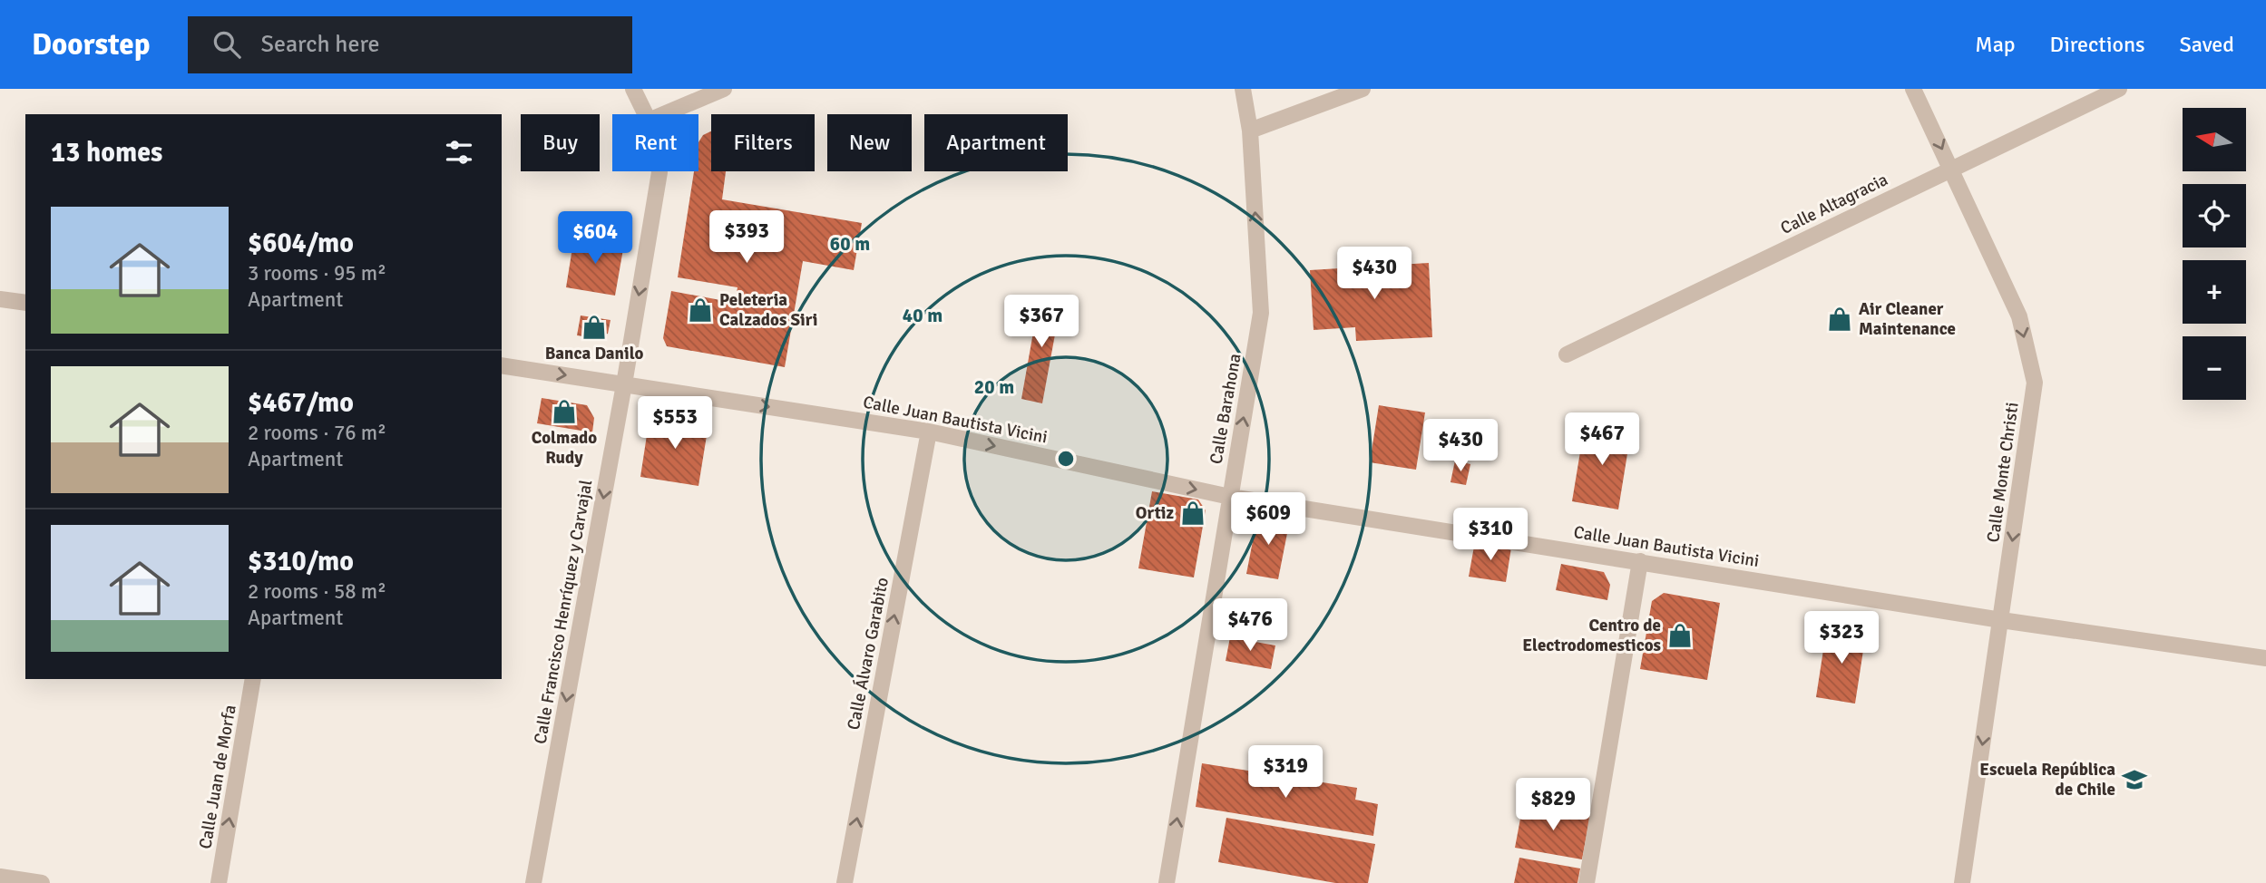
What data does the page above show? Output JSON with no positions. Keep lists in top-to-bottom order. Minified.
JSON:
{"streets":{"street":["Calle Altagracia","Calle Barahona","Calle Juan Bautista Vicini","Calle Monte Christi","Calle Francisco Henríquez y Carvajal","Calle Álvaro Garabito","Calle Juan de Morfa"]},"crossings":[["Calle Altagracia","Calle Monte Christi"],["Calle Barahona","Calle Juan Bautista Vicini"],["Calle Juan Bautista Vicini","Calle Monte Christi"],["Calle Juan Bautista Vicini","Calle Francisco Henríquez y Carvajal"],["Calle Juan Bautista Vicini","Calle Álvaro Garabito"]],"one_way":["Calle Barahona","Calle Juan Bautista Vicini","Calle Monte Christi","Calle Francisco Henríquez y Carvajal","Calle Álvaro Garabito","Calle Juan de Morfa"],"places":{"shop":["Peleteria Calzados Siri","Air Cleaner Maintenance","Banca Danilo","Colmado Rudy","Ortiz","Centro de Electrodomesticos"],"school or university":["Escuela República de Chile"]},"north":"left","page":{"header":"Doorstep","search":"Search here","nav":["Map","Directions","Saved"],"map_buttons":["+","−"],"chip":["Buy","Rent","Filters","New","Apartment"],"heading":"13 homes","list":[{"name":"$604/mo","note":"3 rooms · 95 m² · Apartment"},{"name":"$467/mo","note":"2 rooms · 76 m² · Apartment"},{"name":"$310/mo","note":"2 rooms · 58 m² · Apartment"}],"price":["$393","$604","$430","$367","$553","$467","$430","$609","$310","$476","$323","$319","$829"]},"rings":["60 m","40 m","20 m"]}
